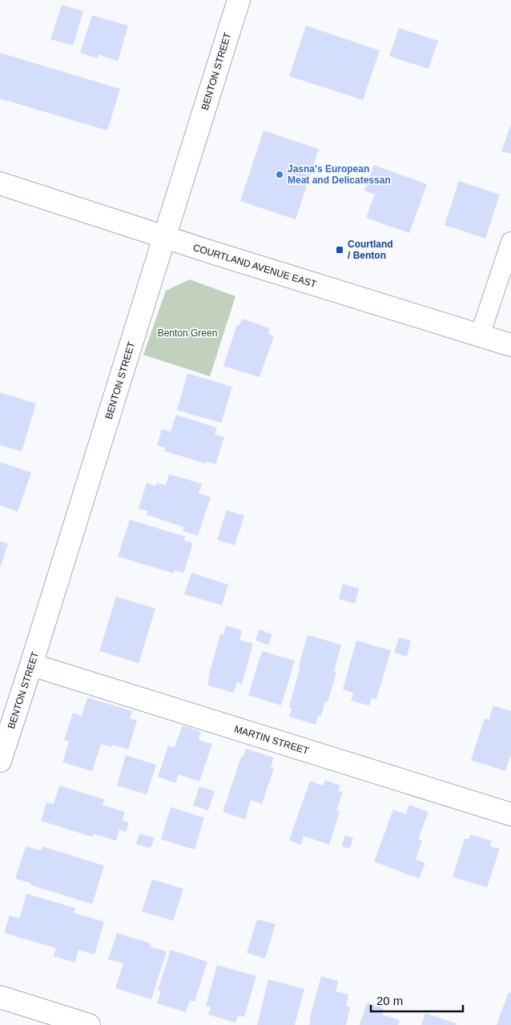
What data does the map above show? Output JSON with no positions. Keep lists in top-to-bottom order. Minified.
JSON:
{"streets":{"street":["BENTON STREET","COURTLAND AVENUE EAST","MARTIN STREET"]},"crossings":[["BENTON STREET","COURTLAND AVENUE EAST"],["BENTON STREET","MARTIN STREET"]],"parks":["Benton Green"],"places":{"other":["Jasna's European Meat and Delicatessan"],"transit":["Courtland / Benton"]},"scale_bar":"20 m"}
